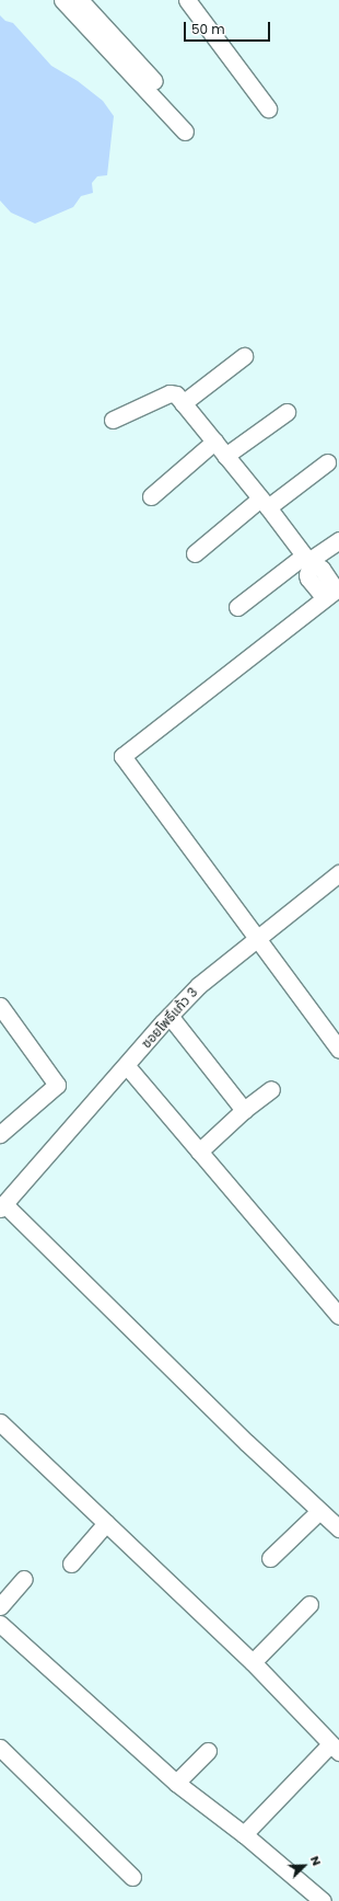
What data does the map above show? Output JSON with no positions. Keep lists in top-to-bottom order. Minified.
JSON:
{"streets":{"street":["ซอยโพธิ์แก้ว 3"]},"scale_bar":"50 m","north":"top right"}
